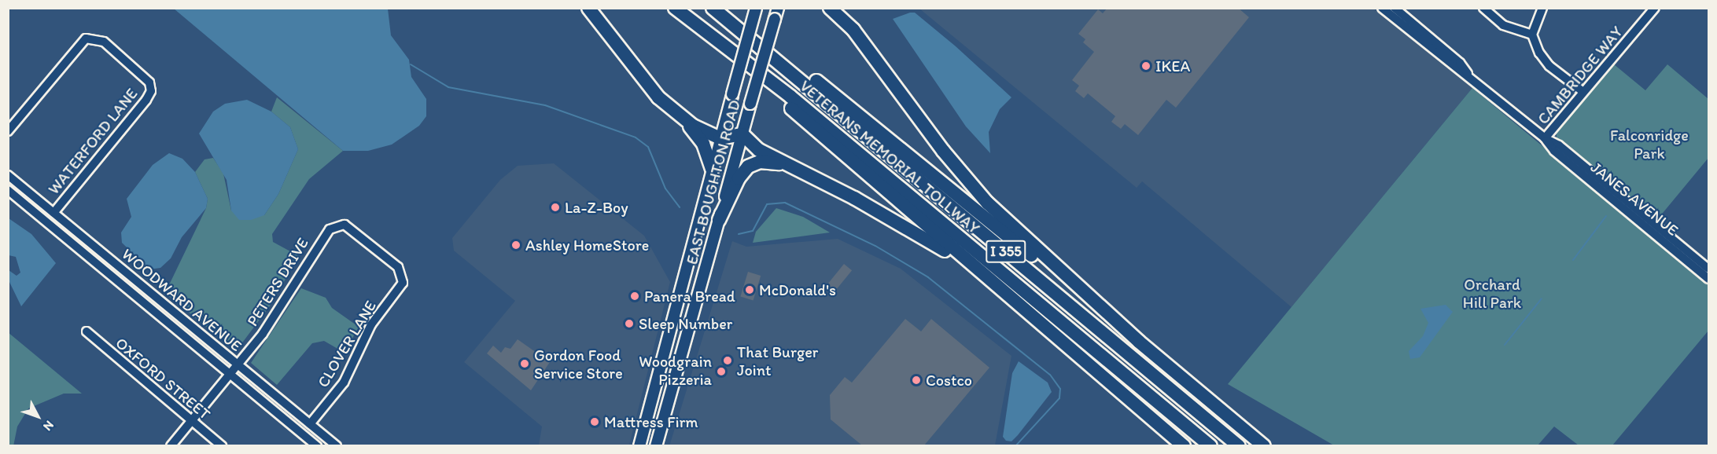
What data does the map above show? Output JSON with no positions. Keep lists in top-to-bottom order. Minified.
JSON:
{"streets":{"highway":["VETERANS MEMORIAL TOLLWAY","I 355"],"main road":["EAST BOUGHTON ROAD"],"street":["CAMBRIDGE WAY","WATERFORD LANE","JANES AVENUE","PETERS DRIVE","WOODWARD AVENUE","CLOVER LANE","OXFORD STREET"]},"crossings":[["CAMBRIDGE WAY","JANES AVENUE"],["WATERFORD LANE","WOODWARD AVENUE"],["PETERS DRIVE","WOODWARD AVENUE"],["PETERS DRIVE","CLOVER LANE"],["PETERS DRIVE","OXFORD STREET"],["WOODWARD AVENUE","CLOVER LANE"]],"parks":["Falconridge Park","Orchard Hill Park"],"places":["IKEA","La-Z-Boy","Ashley HomeStore","McDonald's","Panera Bread","Sleep Number","That Burger Joint","Gordon Food Service Store","Woodgrain Pizzeria","Costco","Mattress Firm"],"north":"bottom right"}
